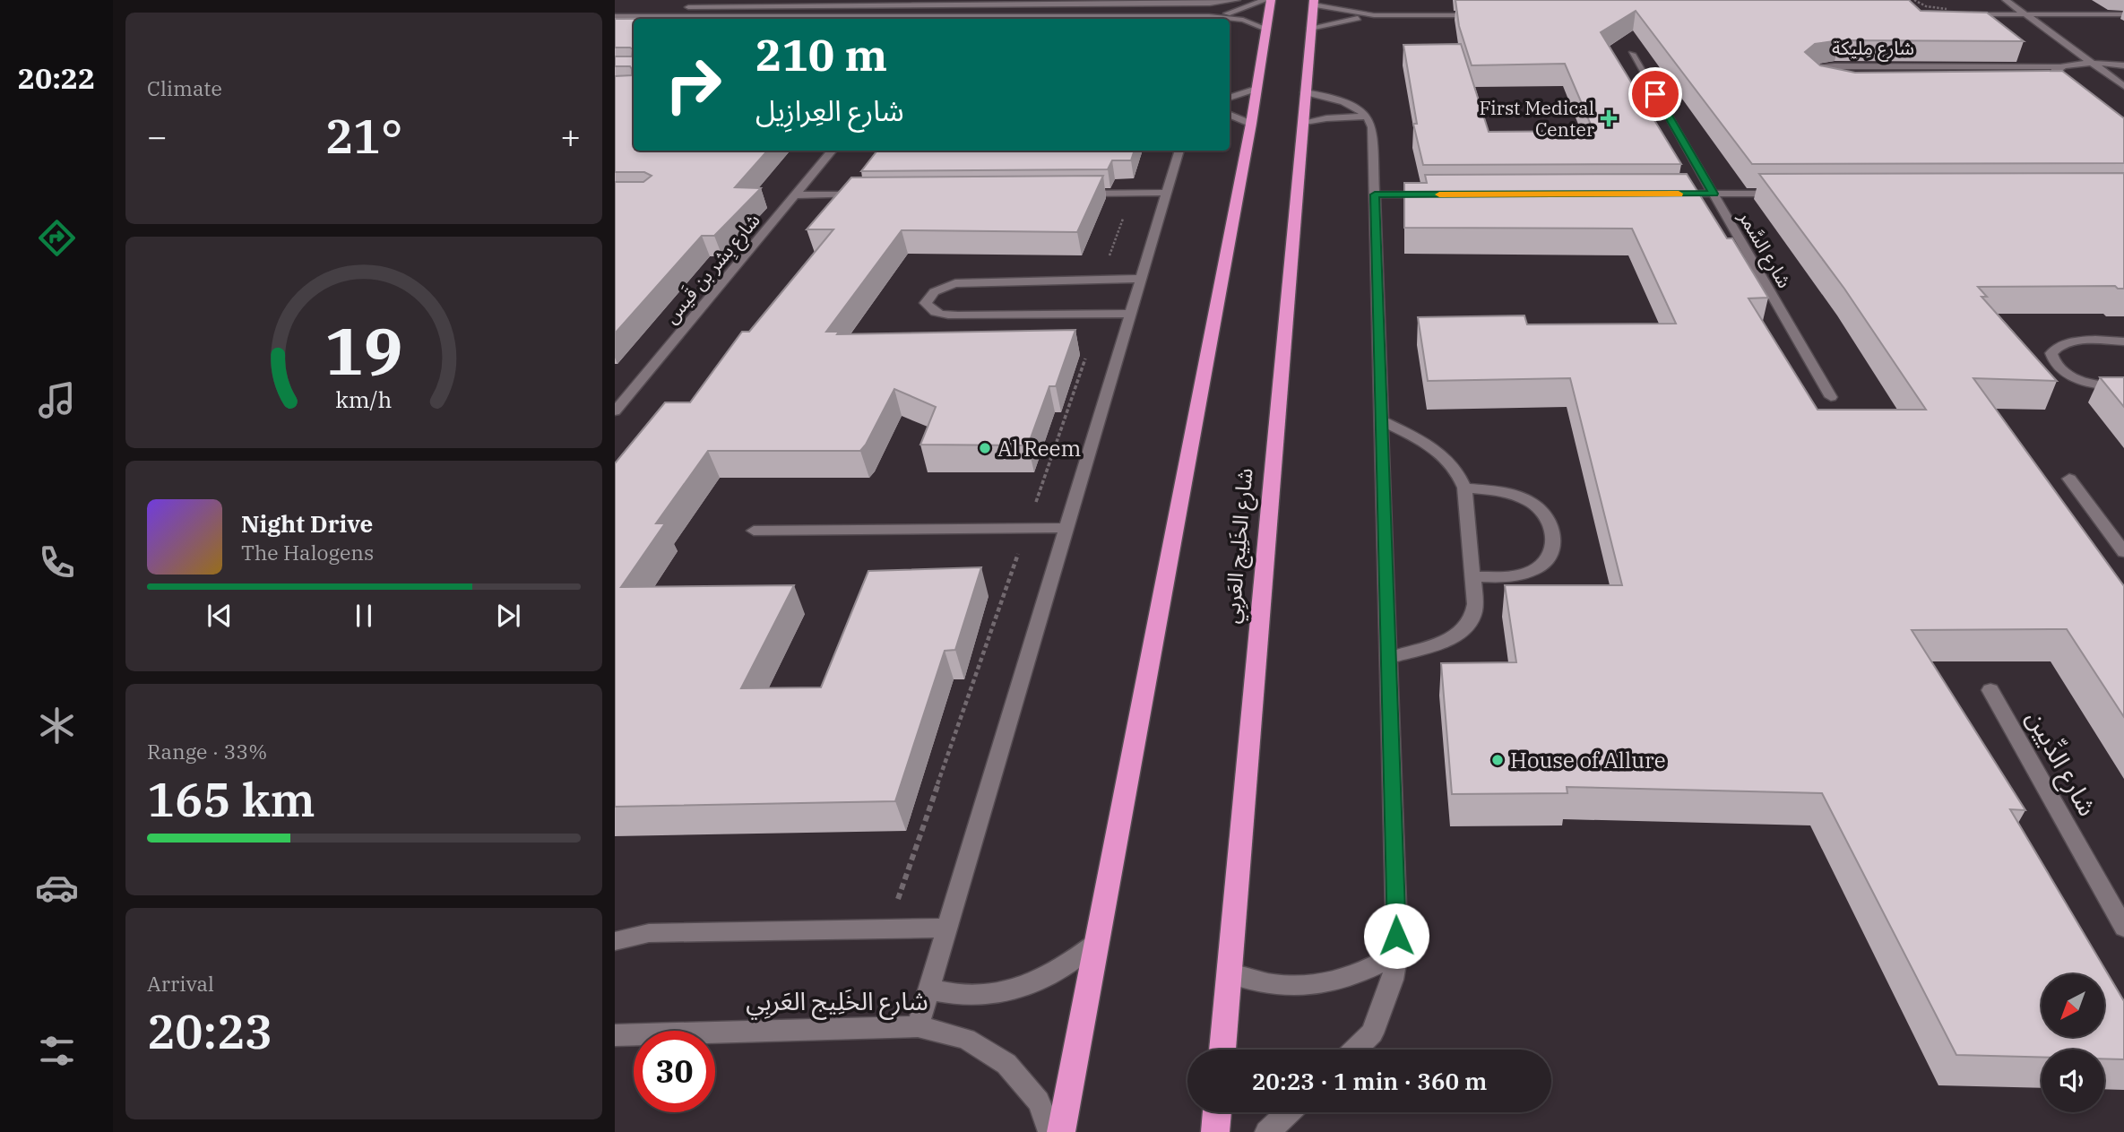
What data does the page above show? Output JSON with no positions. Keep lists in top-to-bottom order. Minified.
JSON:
{"streets":{"highway":["شارع الخَلِيج العَربِي"],"street":["شارع مِليكة","شارع السَّمر","شارع بِشر بن قَيس","شارع الدِّيين"]},"places":{"health":["First Medical Center"],"other":["Al Reem","House of Allure"]},"north":"bottom left","page":{"tabs":"20:22","tile":["Climate",["Range · 33%","165 km"],["Arrival","20:23"]],"turn":["210 m","شارع العِرازِيل"],"heat":["−","21°","+"],"song":["Night Drive","The Halogens"],"limit":"30","trip":"20:23 · 1 min · 360 m","gauge":["19","km/h"]}}
